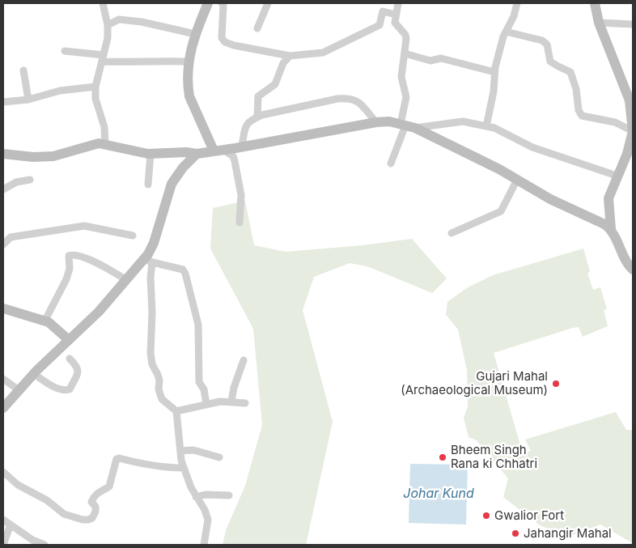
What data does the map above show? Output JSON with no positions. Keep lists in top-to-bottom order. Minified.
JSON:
{"water":["Johar Kund"],"places":["Gujari Mahal (Archaeological Museum)","Bheem Singh Rana ki Chhatri","Gwalior Fort","Jahangir Mahal"]}
